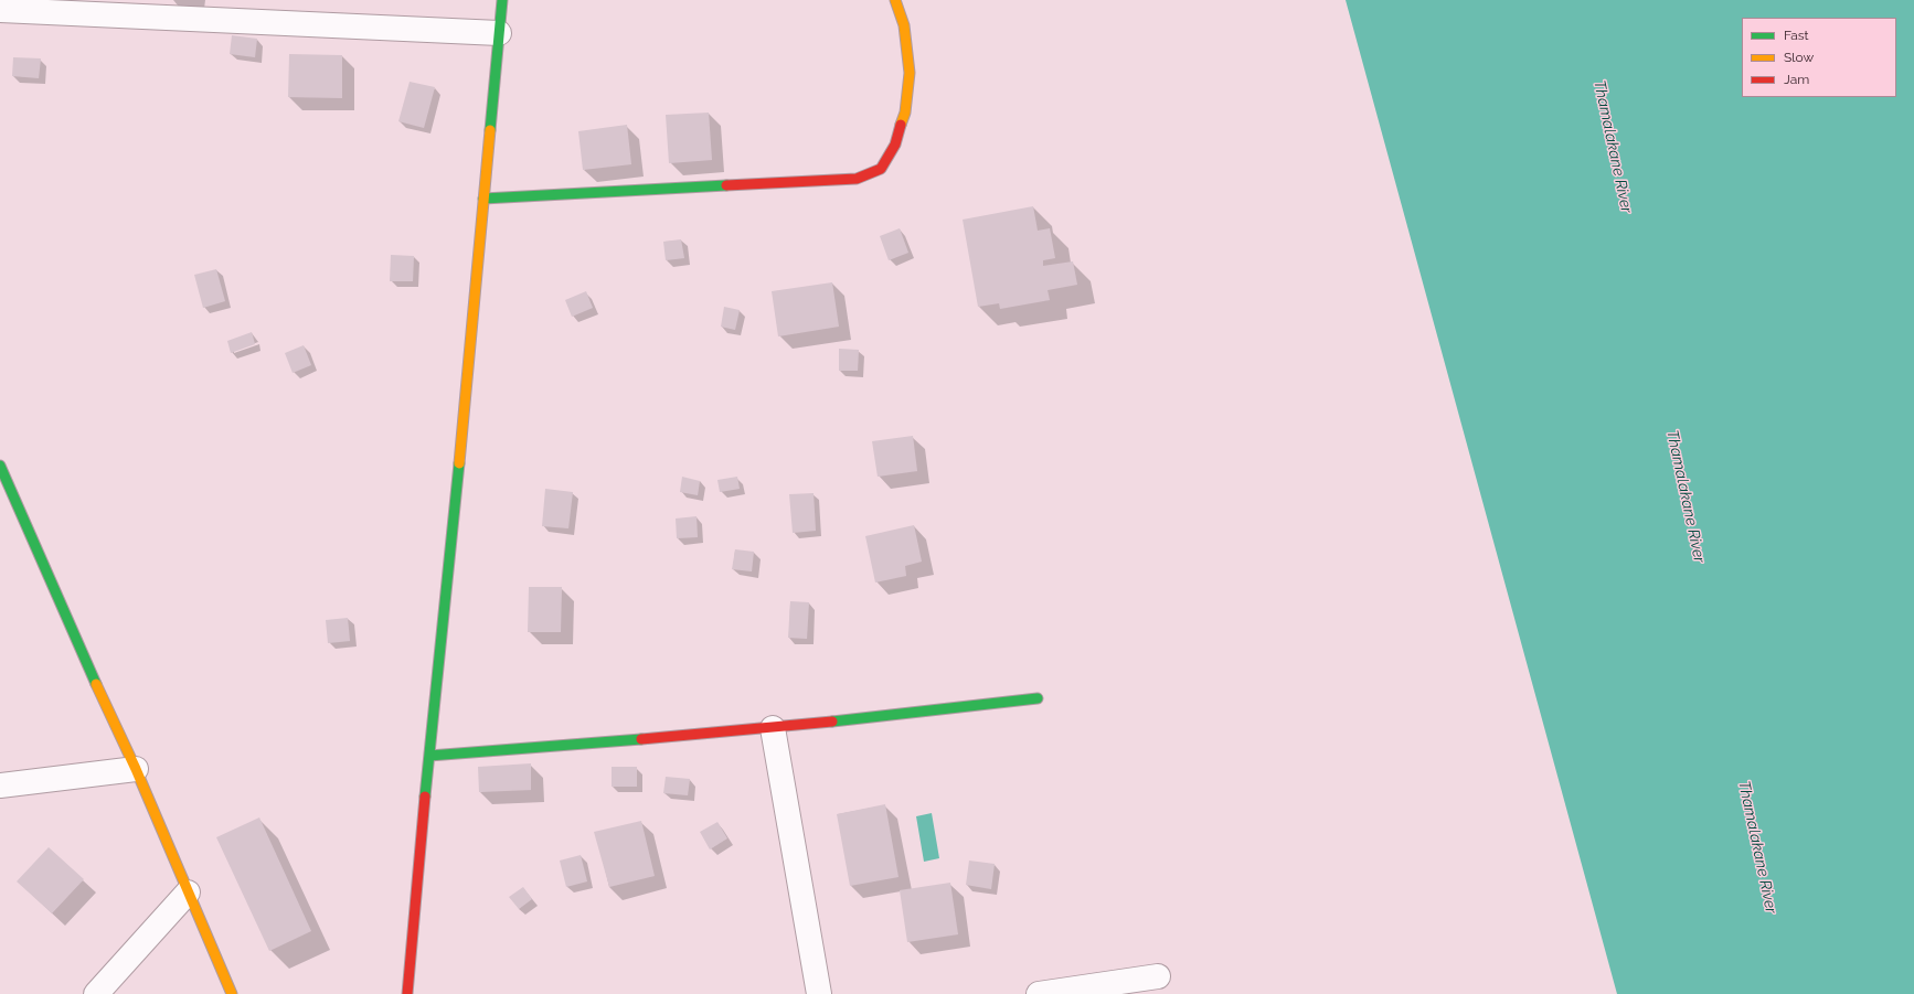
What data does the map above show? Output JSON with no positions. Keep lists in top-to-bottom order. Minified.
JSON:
{"water":["Thamalakane River"],"legend":["Fast","Slow","Jam"]}
